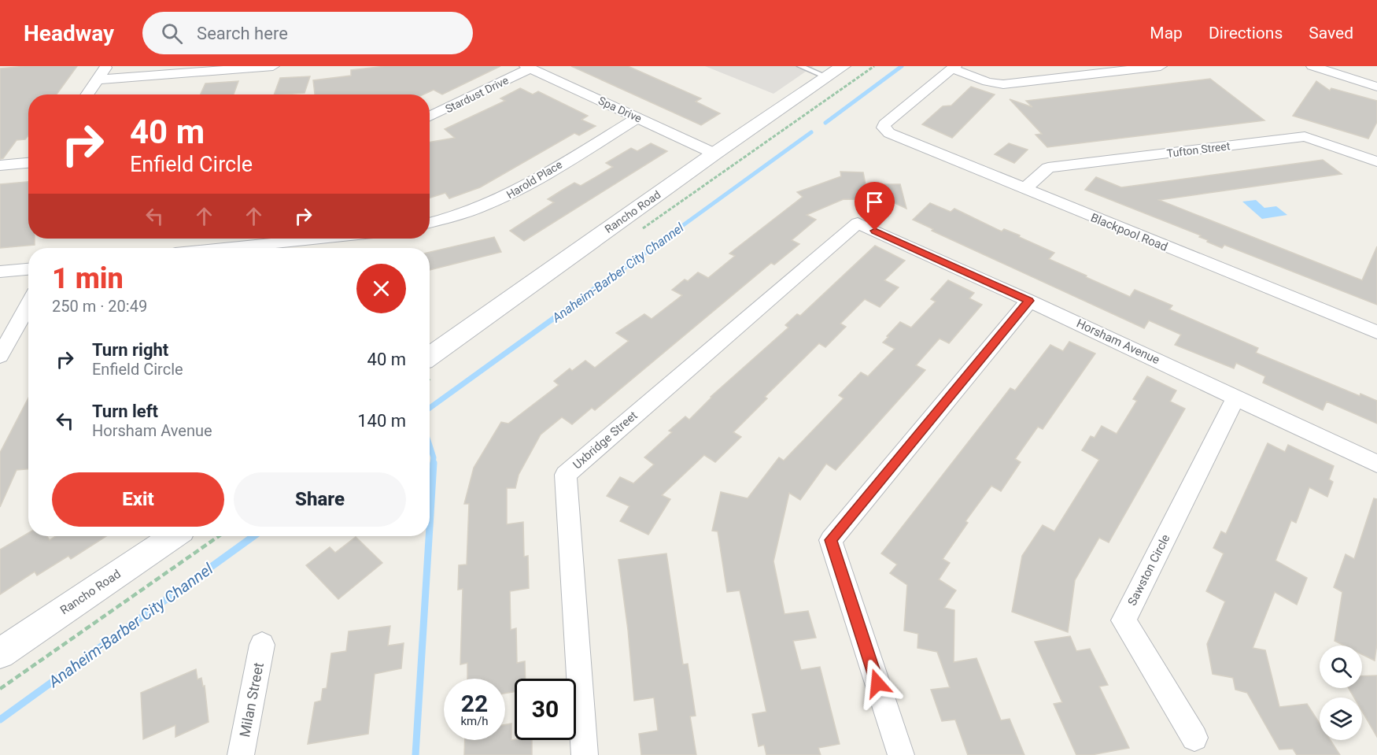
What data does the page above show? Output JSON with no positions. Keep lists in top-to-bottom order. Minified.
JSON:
{"streets":{"street":["Stardust Drive","Spa Drive","Tufton Street","Harold Place","Rancho Road","Blackpool Road","Horsham Avenue","Uxbridge Street","Sawston Circle","Milan Street"]},"crossings":[["Stardust Drive","Spa Drive"],["Spa Drive","Harold Place"],["Spa Drive","Rancho Road"],["Tufton Street","Blackpool Road"],["Horsham Avenue","Uxbridge Street"],["Horsham Avenue","Sawston Circle"]],"water":["Anaheim-Barber City Channel"],"page":{"header":"Headway","search":"Search here","nav":["Map","Directions","Saved"],"turn":["40 m","Enfield Circle"],"heading":["1 min","250 m · 20:49"],"list":[{"name":"Turn right","note":"Enfield Circle","value":"40 m"},{"name":"Turn left","note":"Horsham Avenue","value":"140 m"}],"buttons":["Exit","Share"],"speed":"22 km/h","limit":"30"}}
